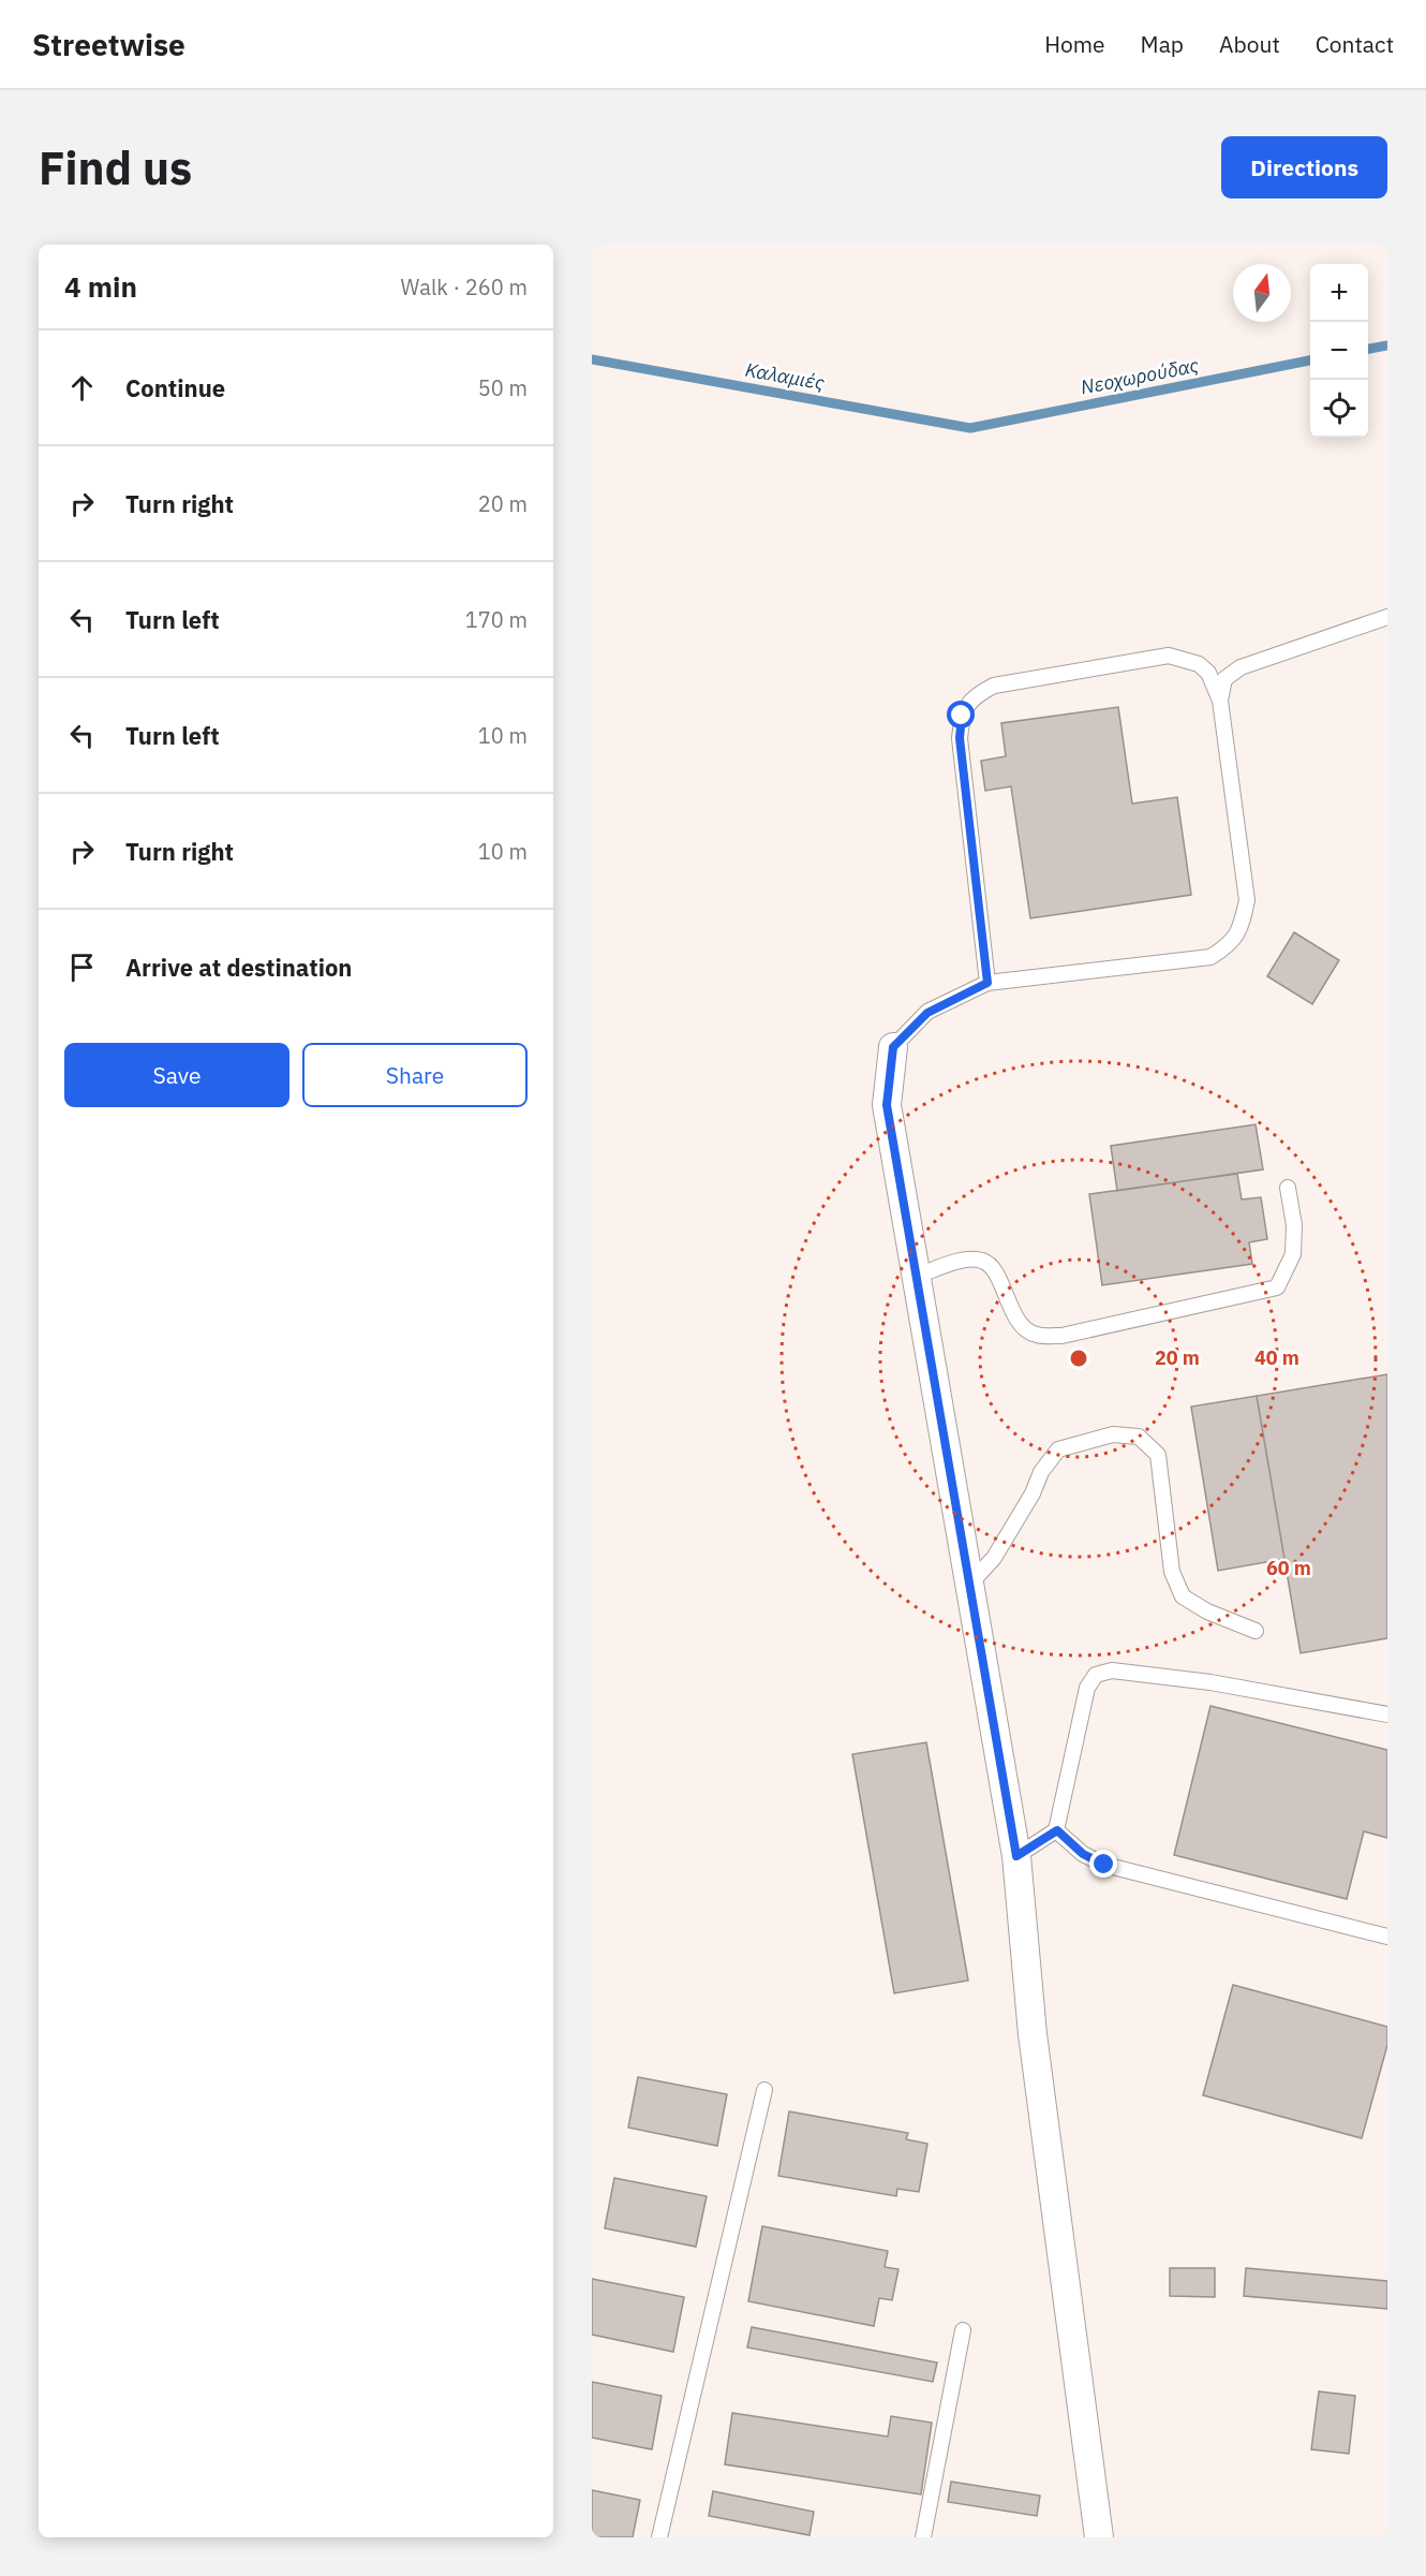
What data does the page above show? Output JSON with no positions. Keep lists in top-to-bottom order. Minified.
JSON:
{"water":["Καλαμιές","Νεοχωρούδας"],"north":"top","page":{"header":"Streetwise","nav":["Home","Map","About","Contact"],"buttons":["Directions",["Save","Share"]],"title":"Find us","heading":["4 min","Walk · 260 m"],"map_buttons":["+","−"],"list":[["Continue","50 m"],["Turn right","20 m"],["Turn left","170 m"],["Turn left","10 m"],["Turn right","10 m"],"Arrive at destination"]},"rings":["20 m","40 m","60 m"]}
